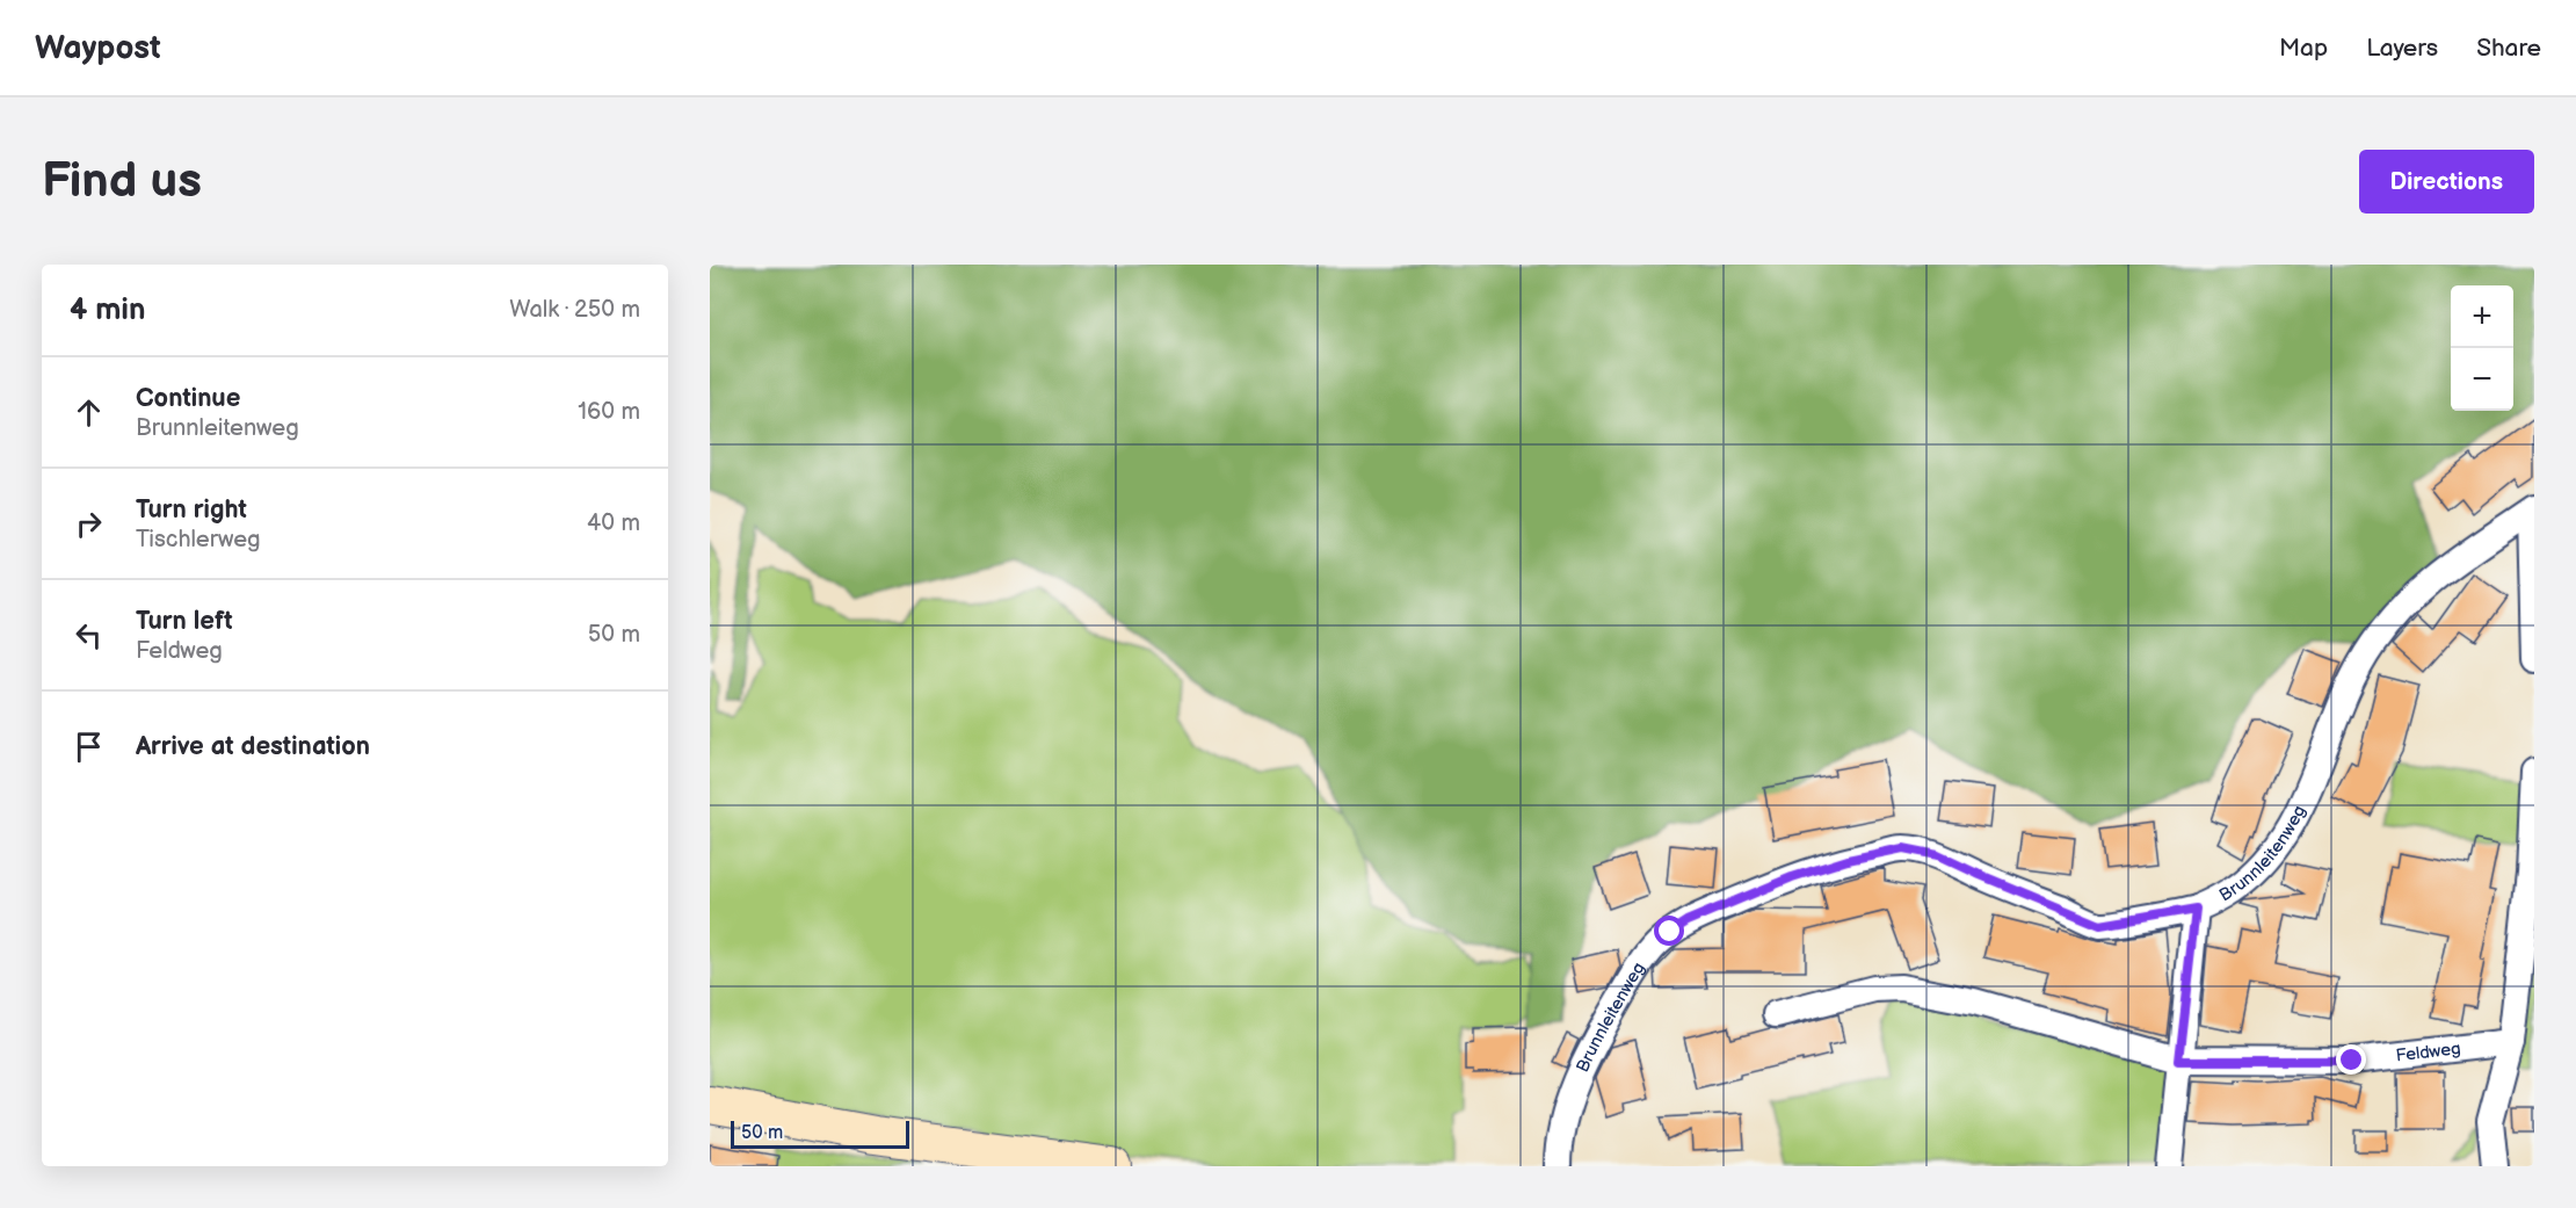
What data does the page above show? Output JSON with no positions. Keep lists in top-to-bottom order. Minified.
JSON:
{"streets":{"street":["Brunnleitenweg","Feldweg"]},"scale_bar":"50 m","page":{"header":"Waypost","nav":["Map","Layers","Share"],"buttons":"Directions","title":"Find us","heading":["4 min","Walk · 250 m"],"map_buttons":["+","−"],"list":[["Continue","Brunnleitenweg","160 m"],["Turn right","Tischlerweg","40 m"],["Turn left","Feldweg","50 m"],"Arrive at destination"],"scale":"50 m"}}
